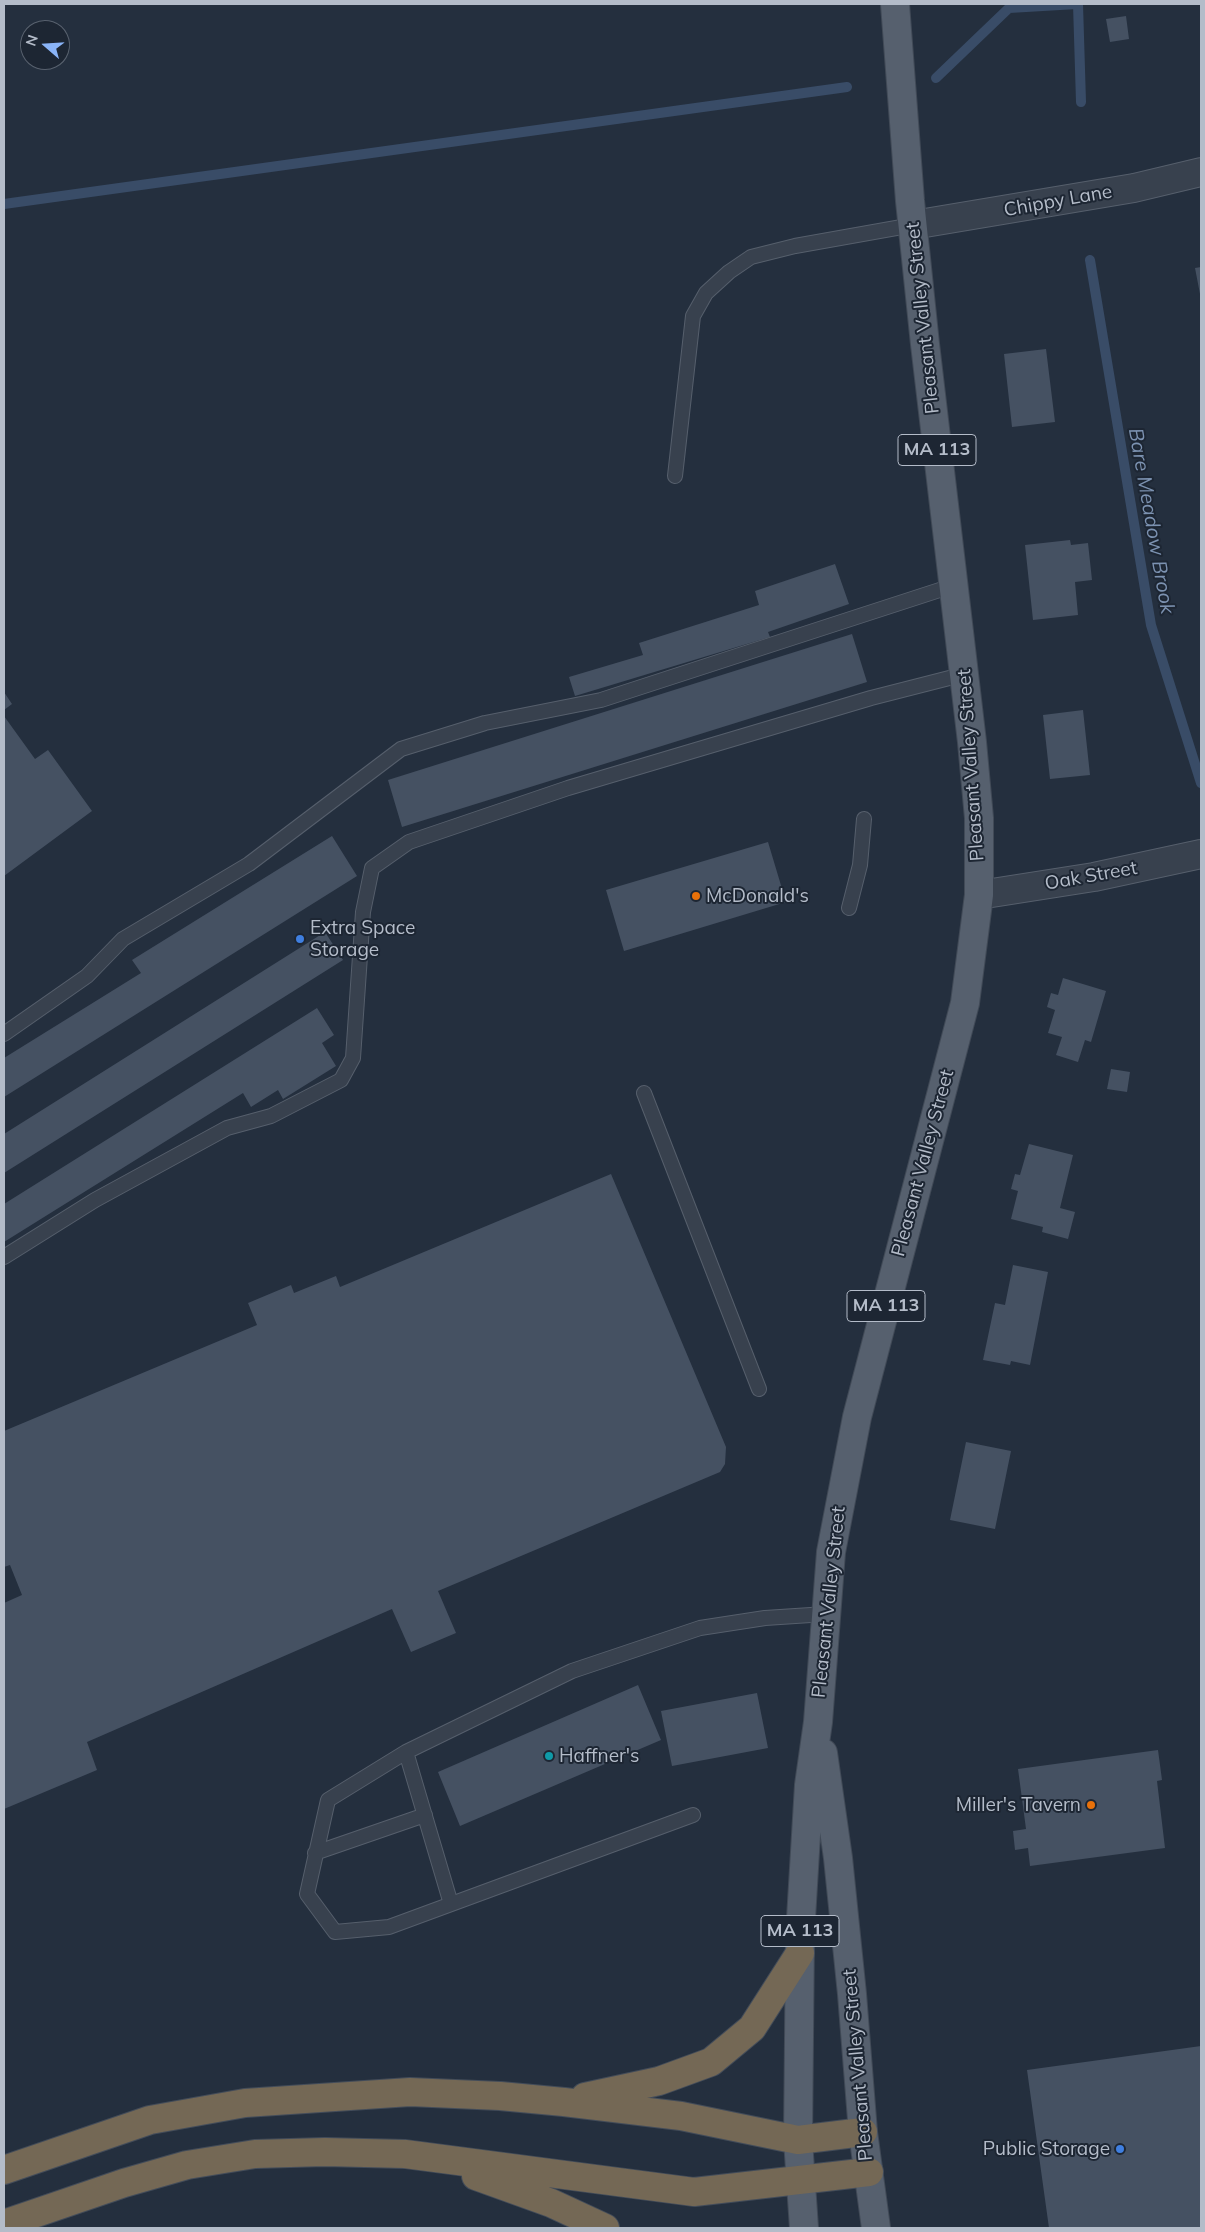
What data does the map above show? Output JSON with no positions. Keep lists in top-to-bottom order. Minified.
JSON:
{"streets":{"main road":["Pleasant Valley Street","MA 113"],"street":["Chippy Lane","Oak Street"]},"crossings":[["Chippy Lane","Pleasant Valley Street"],["Pleasant Valley Street","Oak Street"]],"water":["Bare Meadow Brook"],"places":["McDonald's","Extra Space Storage","Haffner's","Miller's Tavern","Public Storage"],"north":"left"}
